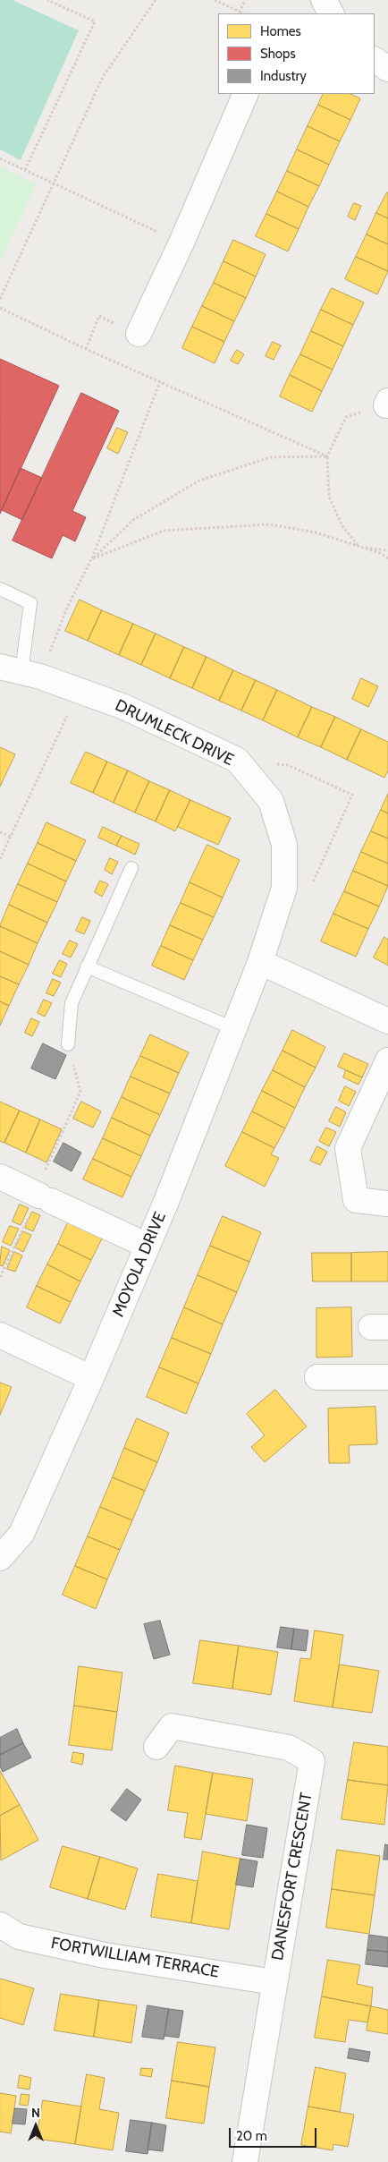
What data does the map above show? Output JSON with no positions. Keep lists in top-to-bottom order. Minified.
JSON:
{"streets":{"street":["DRUMLECK DRIVE","MOYOLA DRIVE","DANESFORT CRESCENT","FORTWILLIAM TERRACE"]},"crossings":[["DRUMLECK DRIVE","MOYOLA DRIVE"],["DANESFORT CRESCENT","FORTWILLIAM TERRACE"]],"legend":["Homes","Shops","Industry"],"scale_bar":"20 m","north":"top"}
